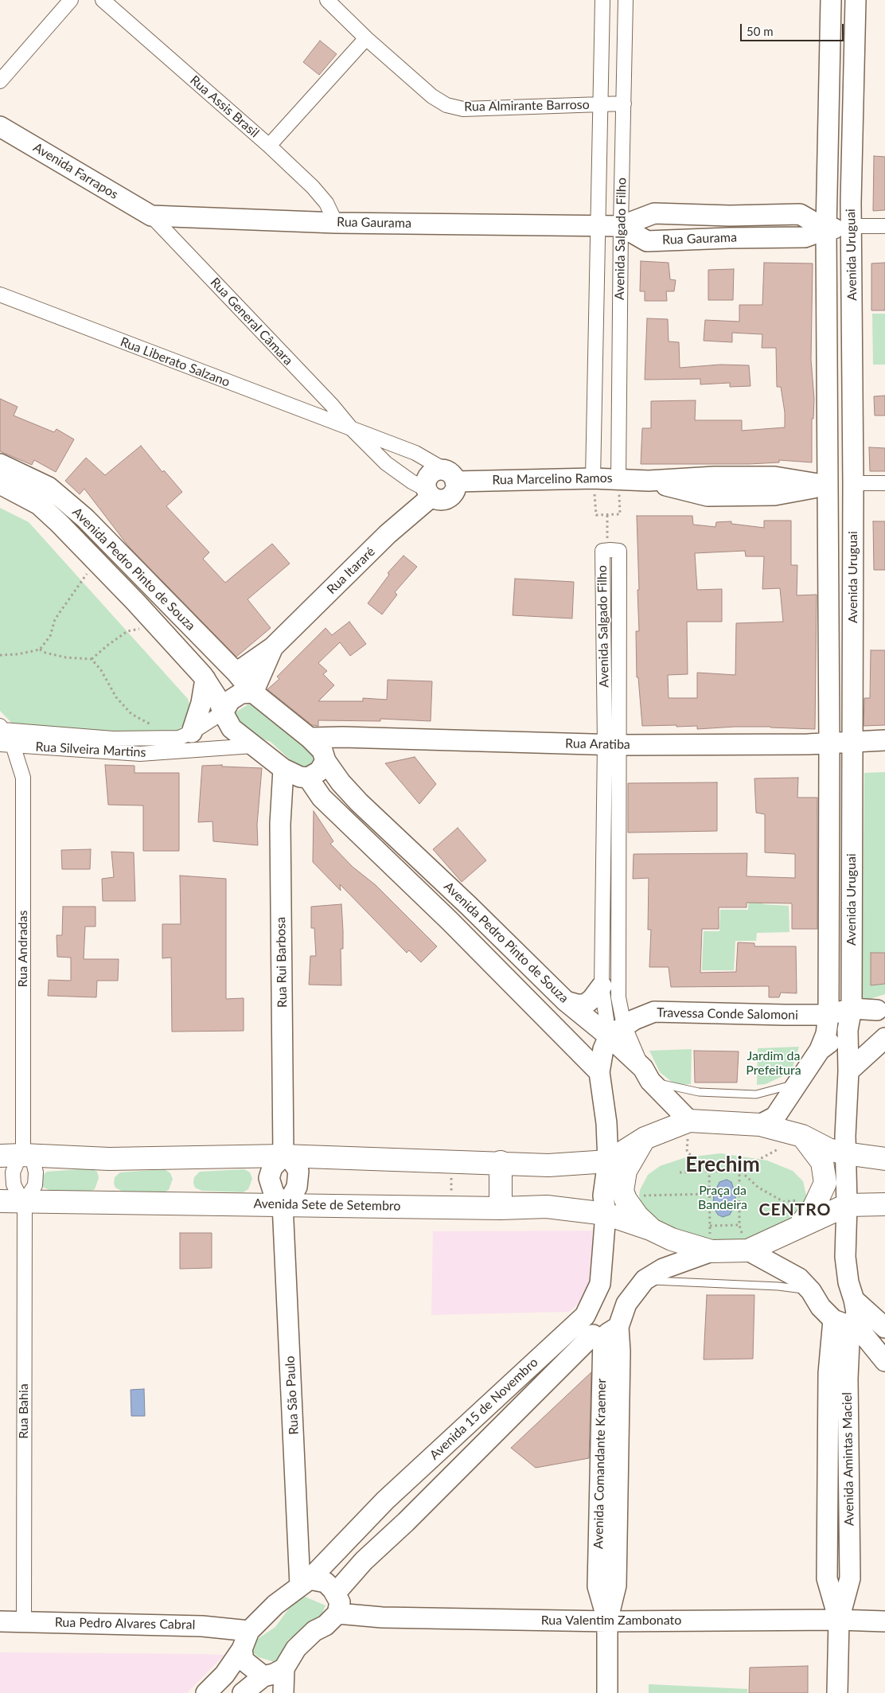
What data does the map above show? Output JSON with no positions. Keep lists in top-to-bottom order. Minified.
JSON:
{"streets":{"main road":["Avenida Sete de Setembro"],"street":["Rua Almirante Barroso","Rua Assis Brasil","Avenida Farrapos","Rua Gaurama","Avenida Salgado Filho","Avenida Uruguai","Rua General Câmara","Rua Liberato Salzano","Rua Marcelino Ramos","Avenida Pedro Pinto de Souza","Rua Itararé","Rua Aratiba","Rua Silveira Martins","Rua Andradas","Rua Rui Barbosa","Travessa Conde Salomoni","Rua São Paulo","Avenida 15 de Novembro","Rua Bahia","Avenida Amintas Maciel","Avenida Comandante Kraemer","Rua Valentim Zambonato","Rua Pedro Alvares Cabral"]},"crossings":[["Rua Almirante Barroso","Avenida Salgado Filho"],["Rua Assis Brasil","Rua Gaurama"],["Avenida Farrapos","Rua Gaurama"],["Avenida Farrapos","Rua General Câmara"],["Rua Gaurama","Avenida Salgado Filho"],["Rua Gaurama","Avenida Uruguai"],["Rua Gaurama","Rua General Câmara"],["Avenida Salgado Filho","Rua Marcelino Ramos"],["Avenida Salgado Filho","Avenida Pedro Pinto de Souza"],["Avenida Salgado Filho","Rua Aratiba"],["Avenida Salgado Filho","Travessa Conde Salomoni"],["Avenida Uruguai","Rua Marcelino Ramos"],["Avenida Uruguai","Rua Aratiba"],["Avenida Uruguai","Travessa Conde Salomoni"],["Avenida Uruguai","Avenida Amintas Maciel"],["Rua General Câmara","Rua Liberato Salzano"],["Rua General Câmara","Rua Marcelino Ramos"],["Rua General Câmara","Rua Itararé"],["Avenida Pedro Pinto de Souza","Rua Itararé"],["Avenida Pedro Pinto de Souza","Rua Aratiba"],["Avenida Pedro Pinto de Souza","Rua Silveira Martins"],["Avenida Pedro Pinto de Souza","Rua Rui Barbosa"],["Avenida Pedro Pinto de Souza","Travessa Conde Salomoni"],["Rua Silveira Martins","Rua Andradas"],["Avenida Sete de Setembro","Rua São Paulo"],["Avenida Sete de Setembro","Avenida 15 de Novembro"],["Avenida Sete de Setembro","Rua Bahia"],["Rua São Paulo","Avenida 15 de Novembro"],["Avenida 15 de Novembro","Avenida Comandante Kraemer"],["Avenida 15 de Novembro","Rua Pedro Alvares Cabral"],["Rua Bahia","Rua Pedro Alvares Cabral"],["Avenida Amintas Maciel","Rua Valentim Zambonato"],["Avenida Comandante Kraemer","Rua Valentim Zambonato"]],"districts":["Erechim","CENTRO"],"parks":["Jardim da Prefeitura","Praça da Bandeira"],"scale_bar":"50 m"}
